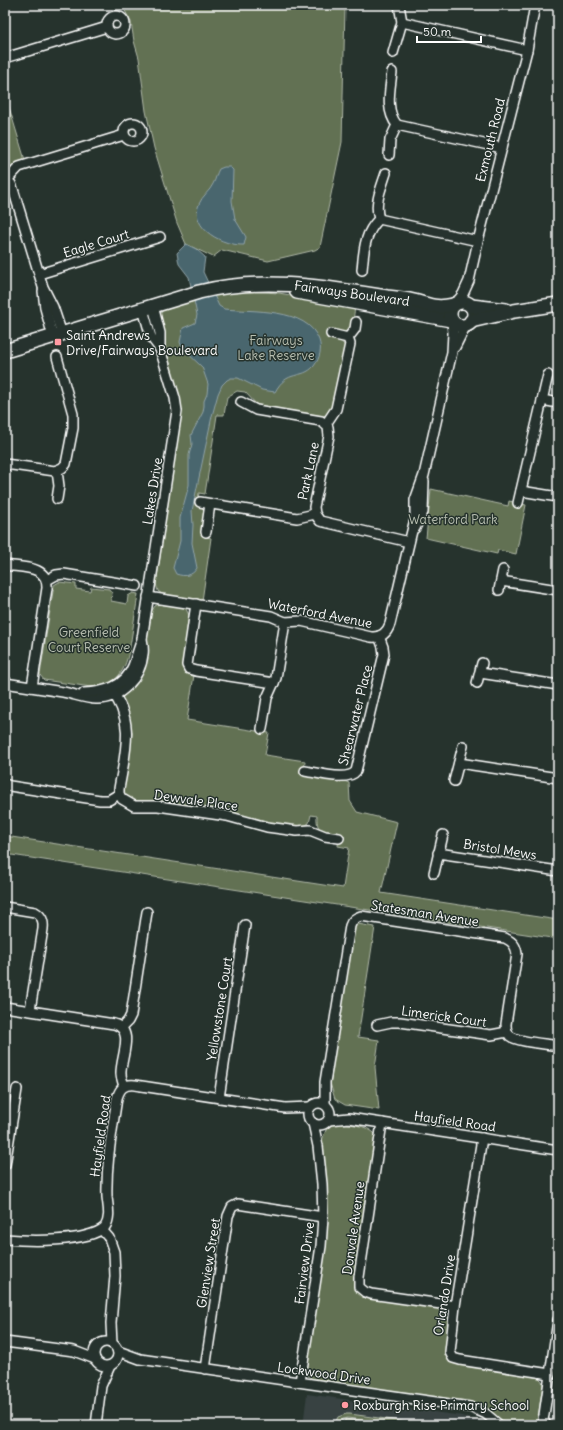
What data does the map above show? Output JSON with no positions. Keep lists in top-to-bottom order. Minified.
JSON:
{"streets":{"street":["Exmouth Road","Eagle Court","Fairways Boulevard","Park Lane","Lakes Drive","Waterford Avenue","Shearwater Place","Dewvale Place","Bristol Mews","Statesman Avenue","Yellowstone Court","Limerick Court","Hayfield Road","Donvale Avenue","Glenview Street","Fairview Drive","Orlando Drive","Lockwood Drive"]},"crossings":[["Exmouth Road","Fairways Boulevard"],["Exmouth Road","Waterford Avenue"],["Fairways Boulevard","Lakes Drive"],["Fairways Boulevard","Waterford Avenue"],["Park Lane","Waterford Avenue"],["Lakes Drive","Waterford Avenue"],["Waterford Avenue","Shearwater Place"],["Statesman Avenue","Limerick Court"],["Statesman Avenue","Hayfield Road"],["Statesman Avenue","Fairview Drive"],["Yellowstone Court","Hayfield Road"],["Hayfield Road","Donvale Avenue"],["Hayfield Road","Fairview Drive"],["Hayfield Road","Orlando Drive"],["Donvale Avenue","Orlando Drive"],["Glenview Street","Fairview Drive"],["Glenview Street","Lockwood Drive"],["Fairview Drive","Lockwood Drive"]],"parks":["Fairways Lake Reserve","Waterford Park","Greenfield Court Reserve"],"places":{"transit":["Saint Andrews Drive/Fairways Boulevard"],"other":["Roxburgh Rise Primary School"]},"scale_bar":"50 m"}
